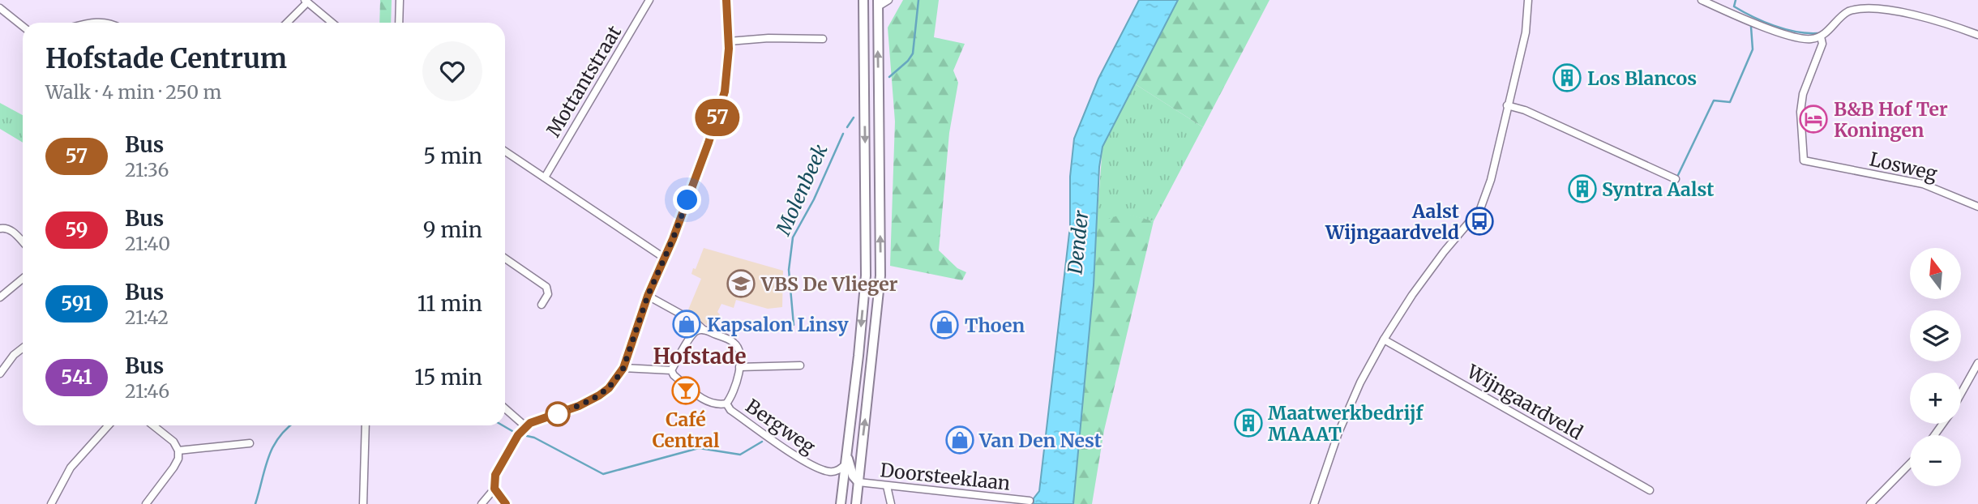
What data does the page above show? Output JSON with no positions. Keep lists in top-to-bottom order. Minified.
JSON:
{"streets":{"street":["Mottantstraat","Losweg","Wijngaardveld","Bergweg","Doorsteeklaan"]},"districts":["Hofstade"],"water":["Molenbeek","Dender"],"places":{"building":["Los Blancos","Syntra Aalst","Maatwerkbedrijf MAAAT"],"hotel":["B&B Hof Ter Koningen"],"bus stop":["Aalst Wijngaardveld"],"school or university":["VBS De Vlieger"],"shop":["Kapsalon Linsy","Thoen","Van Den Nest"],"bar":["Café Central"]},"lines":["bus line 57"],"north":"top","page":{"on_map":"57","heading":["Hofstade Centrum","Walk · 4 min · 250 m"],"list":[{"mark":"57","name":"Bus","note":"21:36","value":"5 min"},{"mark":"59","name":"Bus","note":"21:40","value":"9 min"},{"mark":"591","name":"Bus","note":"21:42","value":"11 min"},{"mark":"541","name":"Bus","note":"21:46","value":"15 min"}],"map_buttons":["+","−"]}}
